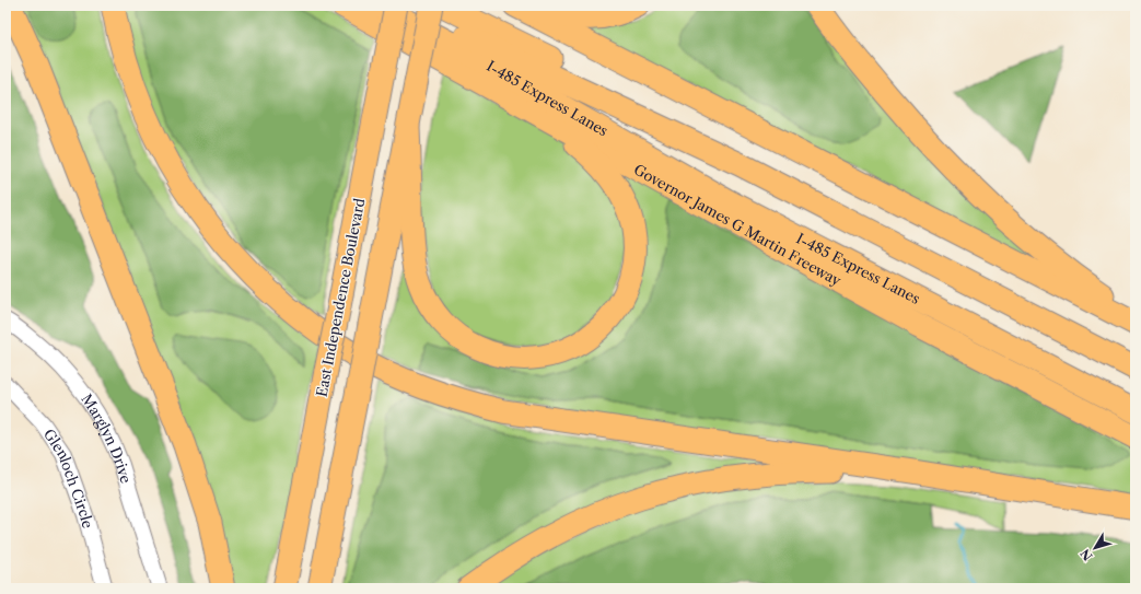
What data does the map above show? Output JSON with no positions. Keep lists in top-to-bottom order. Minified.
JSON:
{"streets":{"highway":["I-485 Express Lanes","Governor James G Martin Freeway","East Independence Boulevard"],"street":["Marglyn Drive","Glenloch Circle"]},"north":"bottom left"}
